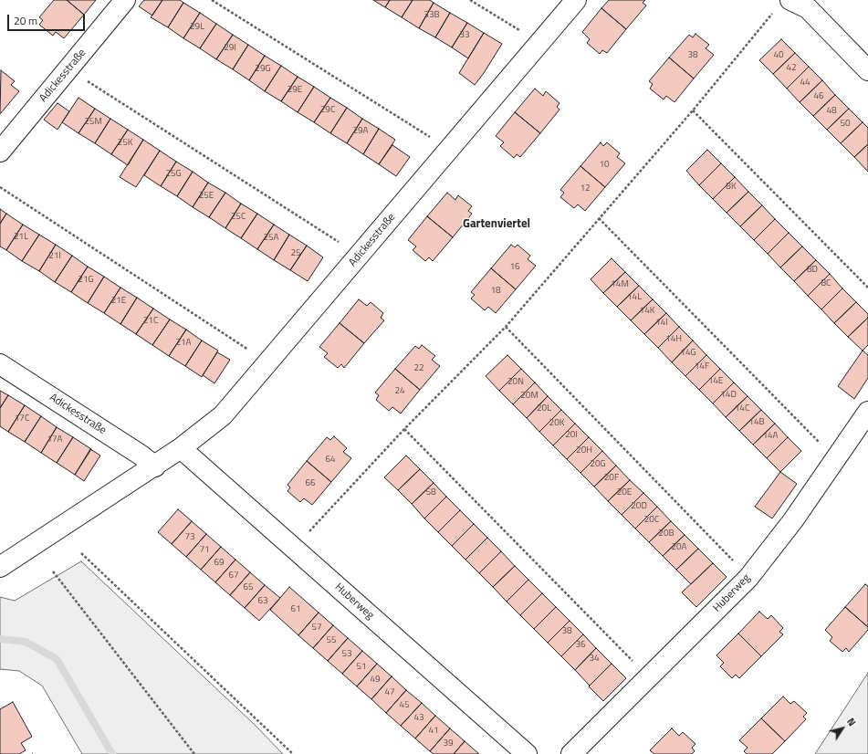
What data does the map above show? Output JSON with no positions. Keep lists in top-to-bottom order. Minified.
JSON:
{"streets":{"street":["Adickesstraße","Huberweg"]},"crossings":[["Adickesstraße","Huberweg"]],"districts":["Gartenviertel"],"house_numbers":["33B","29L","33","29I","38","40","42","29G","44","29E","46","29C","48","25M","50","29A","25K","10","25G","8K","12","25E","25C","21L","25A","25","21I","16","8D","21G","8C","14M","18","14L","21E","14K","21C","14I","14H","21A","14G","14F","22","14E","20N","24","14D","20M","20L","14C","17C","14B","20K","20I","14A","17A","20H","64","20G","20F","66","58","20E","20D","20C","20B","73","20A","71","69","67","65","63","61","57","38","55","36","53","34","51","49","47","45","43","41","39"],"scale_bar":"20 m","north":"top right"}
